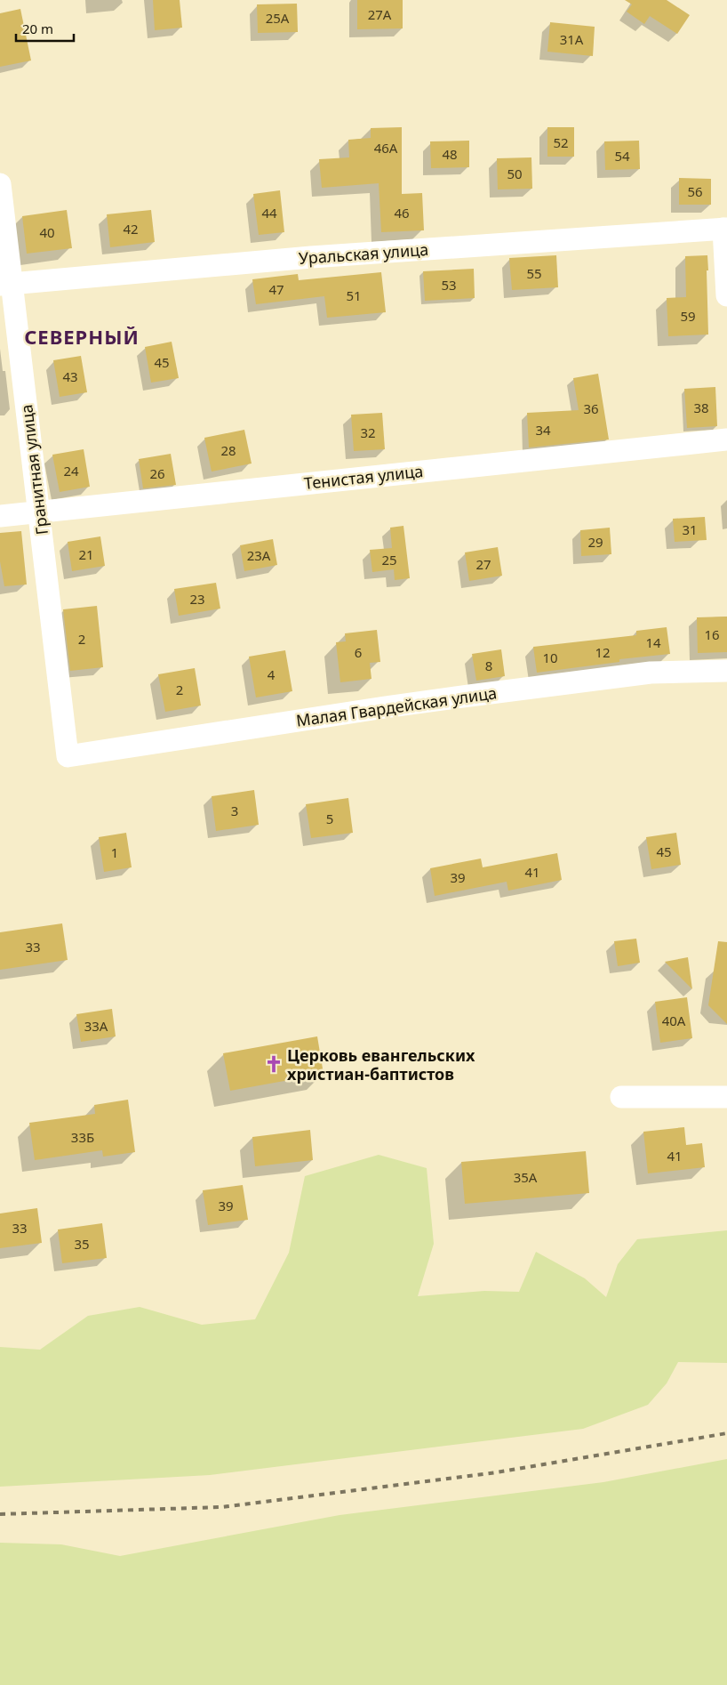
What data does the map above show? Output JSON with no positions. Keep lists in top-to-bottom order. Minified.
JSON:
{"streets":{"street":["Уральская улица","Гранитная улица","Тенистая улица","Малая Гвардейская улица"]},"crossings":[["Уральская улица","Гранитная улица"],["Гранитная улица","Тенистая улица"],["Гранитная улица","Малая Гвардейская улица"]],"districts":["СЕВЕРНЫЙ"],"places":{"church":["Церковь евангельских христиан-баптистов"]},"house_numbers":["27А","25А","31А","52","46А","48","54","50","56","44","46","42","40","55","53","47","51","59","45","43","38","36","34","32","28","24","26","31","29","21","23А","25","27","23","16","2","14","6","12","10","8","4","2","3","5","45","1","41","39","33","40А","33А","33Б","41","35А","39","33","35"],"scale_bar":"20 m"}
